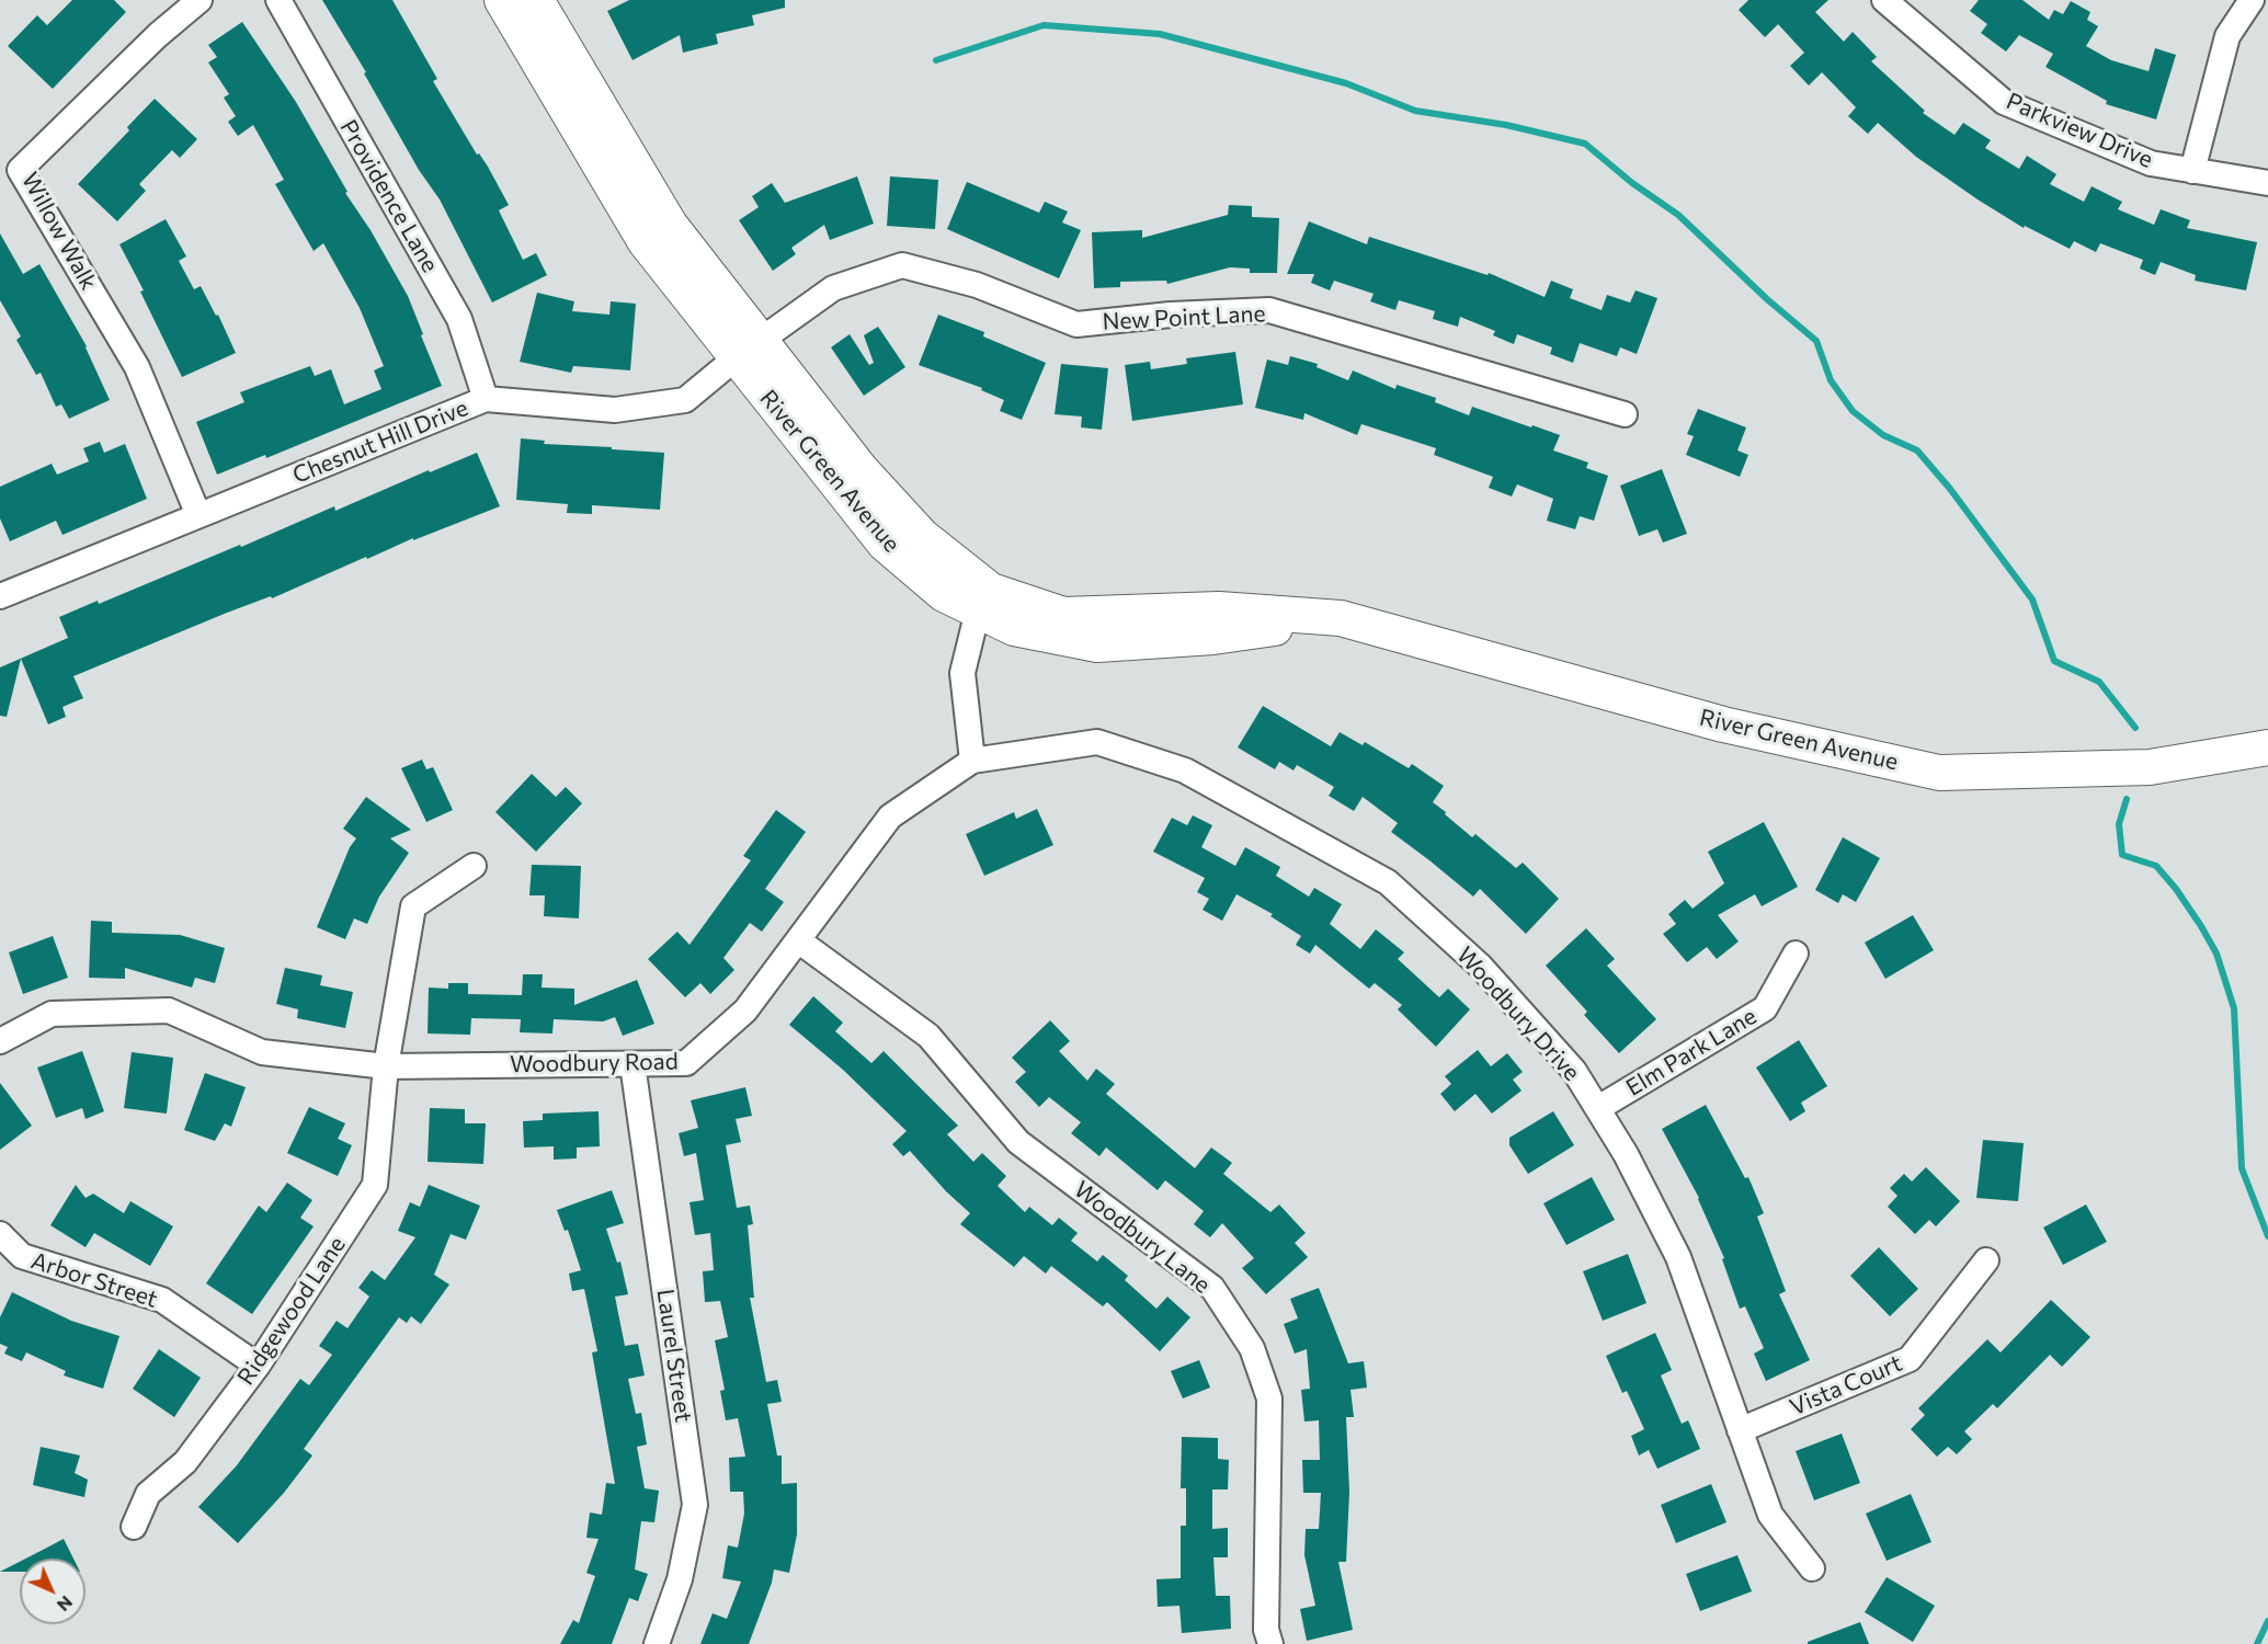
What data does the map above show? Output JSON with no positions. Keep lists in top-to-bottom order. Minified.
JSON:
{"streets":{"street":["Parkview Drive","Providence Lane","Willow Walk","New Point Lane","Chesnut Hill Drive","River Green Avenue","Woodbury Drive","Elm Park Lane","Woodbury Road","Woodbury Lane","Arbor Street","Ridgewood Lane","Laurel Street","Vista Court"]},"crossings":[["Providence Lane","Chesnut Hill Drive"],["Willow Walk","Chesnut Hill Drive"],["New Point Lane","Chesnut Hill Drive"],["New Point Lane","River Green Avenue"],["Chesnut Hill Drive","River Green Avenue"],["Woodbury Drive","Elm Park Lane"],["Woodbury Drive","Woodbury Road"],["Woodbury Drive","Vista Court"],["Woodbury Road","Woodbury Lane"],["Woodbury Road","Ridgewood Lane"],["Woodbury Road","Laurel Street"],["Arbor Street","Ridgewood Lane"]],"north":"bottom right"}
